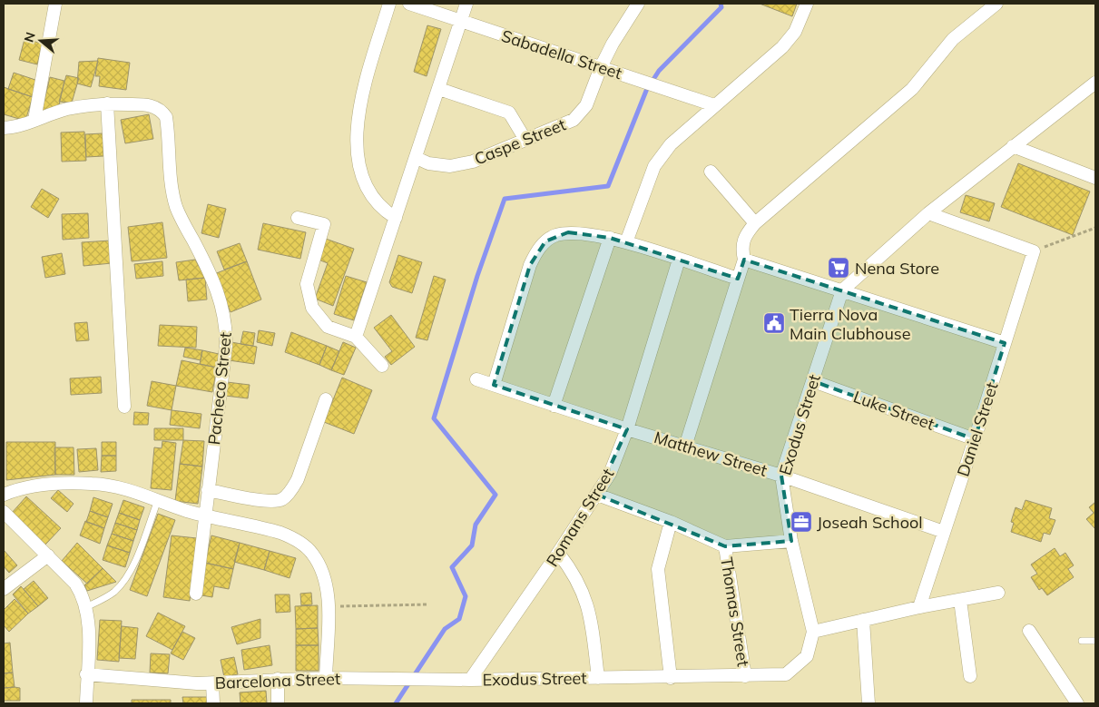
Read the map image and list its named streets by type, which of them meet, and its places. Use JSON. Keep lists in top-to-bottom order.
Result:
{
  "streets": {
    "street": [
      "Sabadella Street",
      "Caspe Street",
      "Pacheco Street",
      "Luke Street",
      "Exodus Street",
      "Daniel Street",
      "Matthew Street",
      "Romans Street",
      "Thomas Street",
      "Barcelona Street"
    ]
  },
  "crossings": [
    ["Sabadella Street", "Caspe Street"],
    ["Luke Street", "Exodus Street"],
    ["Luke Street", "Daniel Street"],
    ["Exodus Street", "Matthew Street"],
    ["Exodus Street", "Romans Street"],
    ["Exodus Street", "Thomas Street"],
    ["Exodus Street", "Barcelona Street"],
    ["Daniel Street", "Matthew Street"],
    ["Matthew Street", "Romans Street"],
    ["Romans Street", "Barcelona Street"]
  ],
  "places": {
    "supermarket": ["Nena Store"],
    "public building": ["Tierra Nova Main Clubhouse"],
    "office": ["Joseah School"]
  },
  "north": "left"
}
